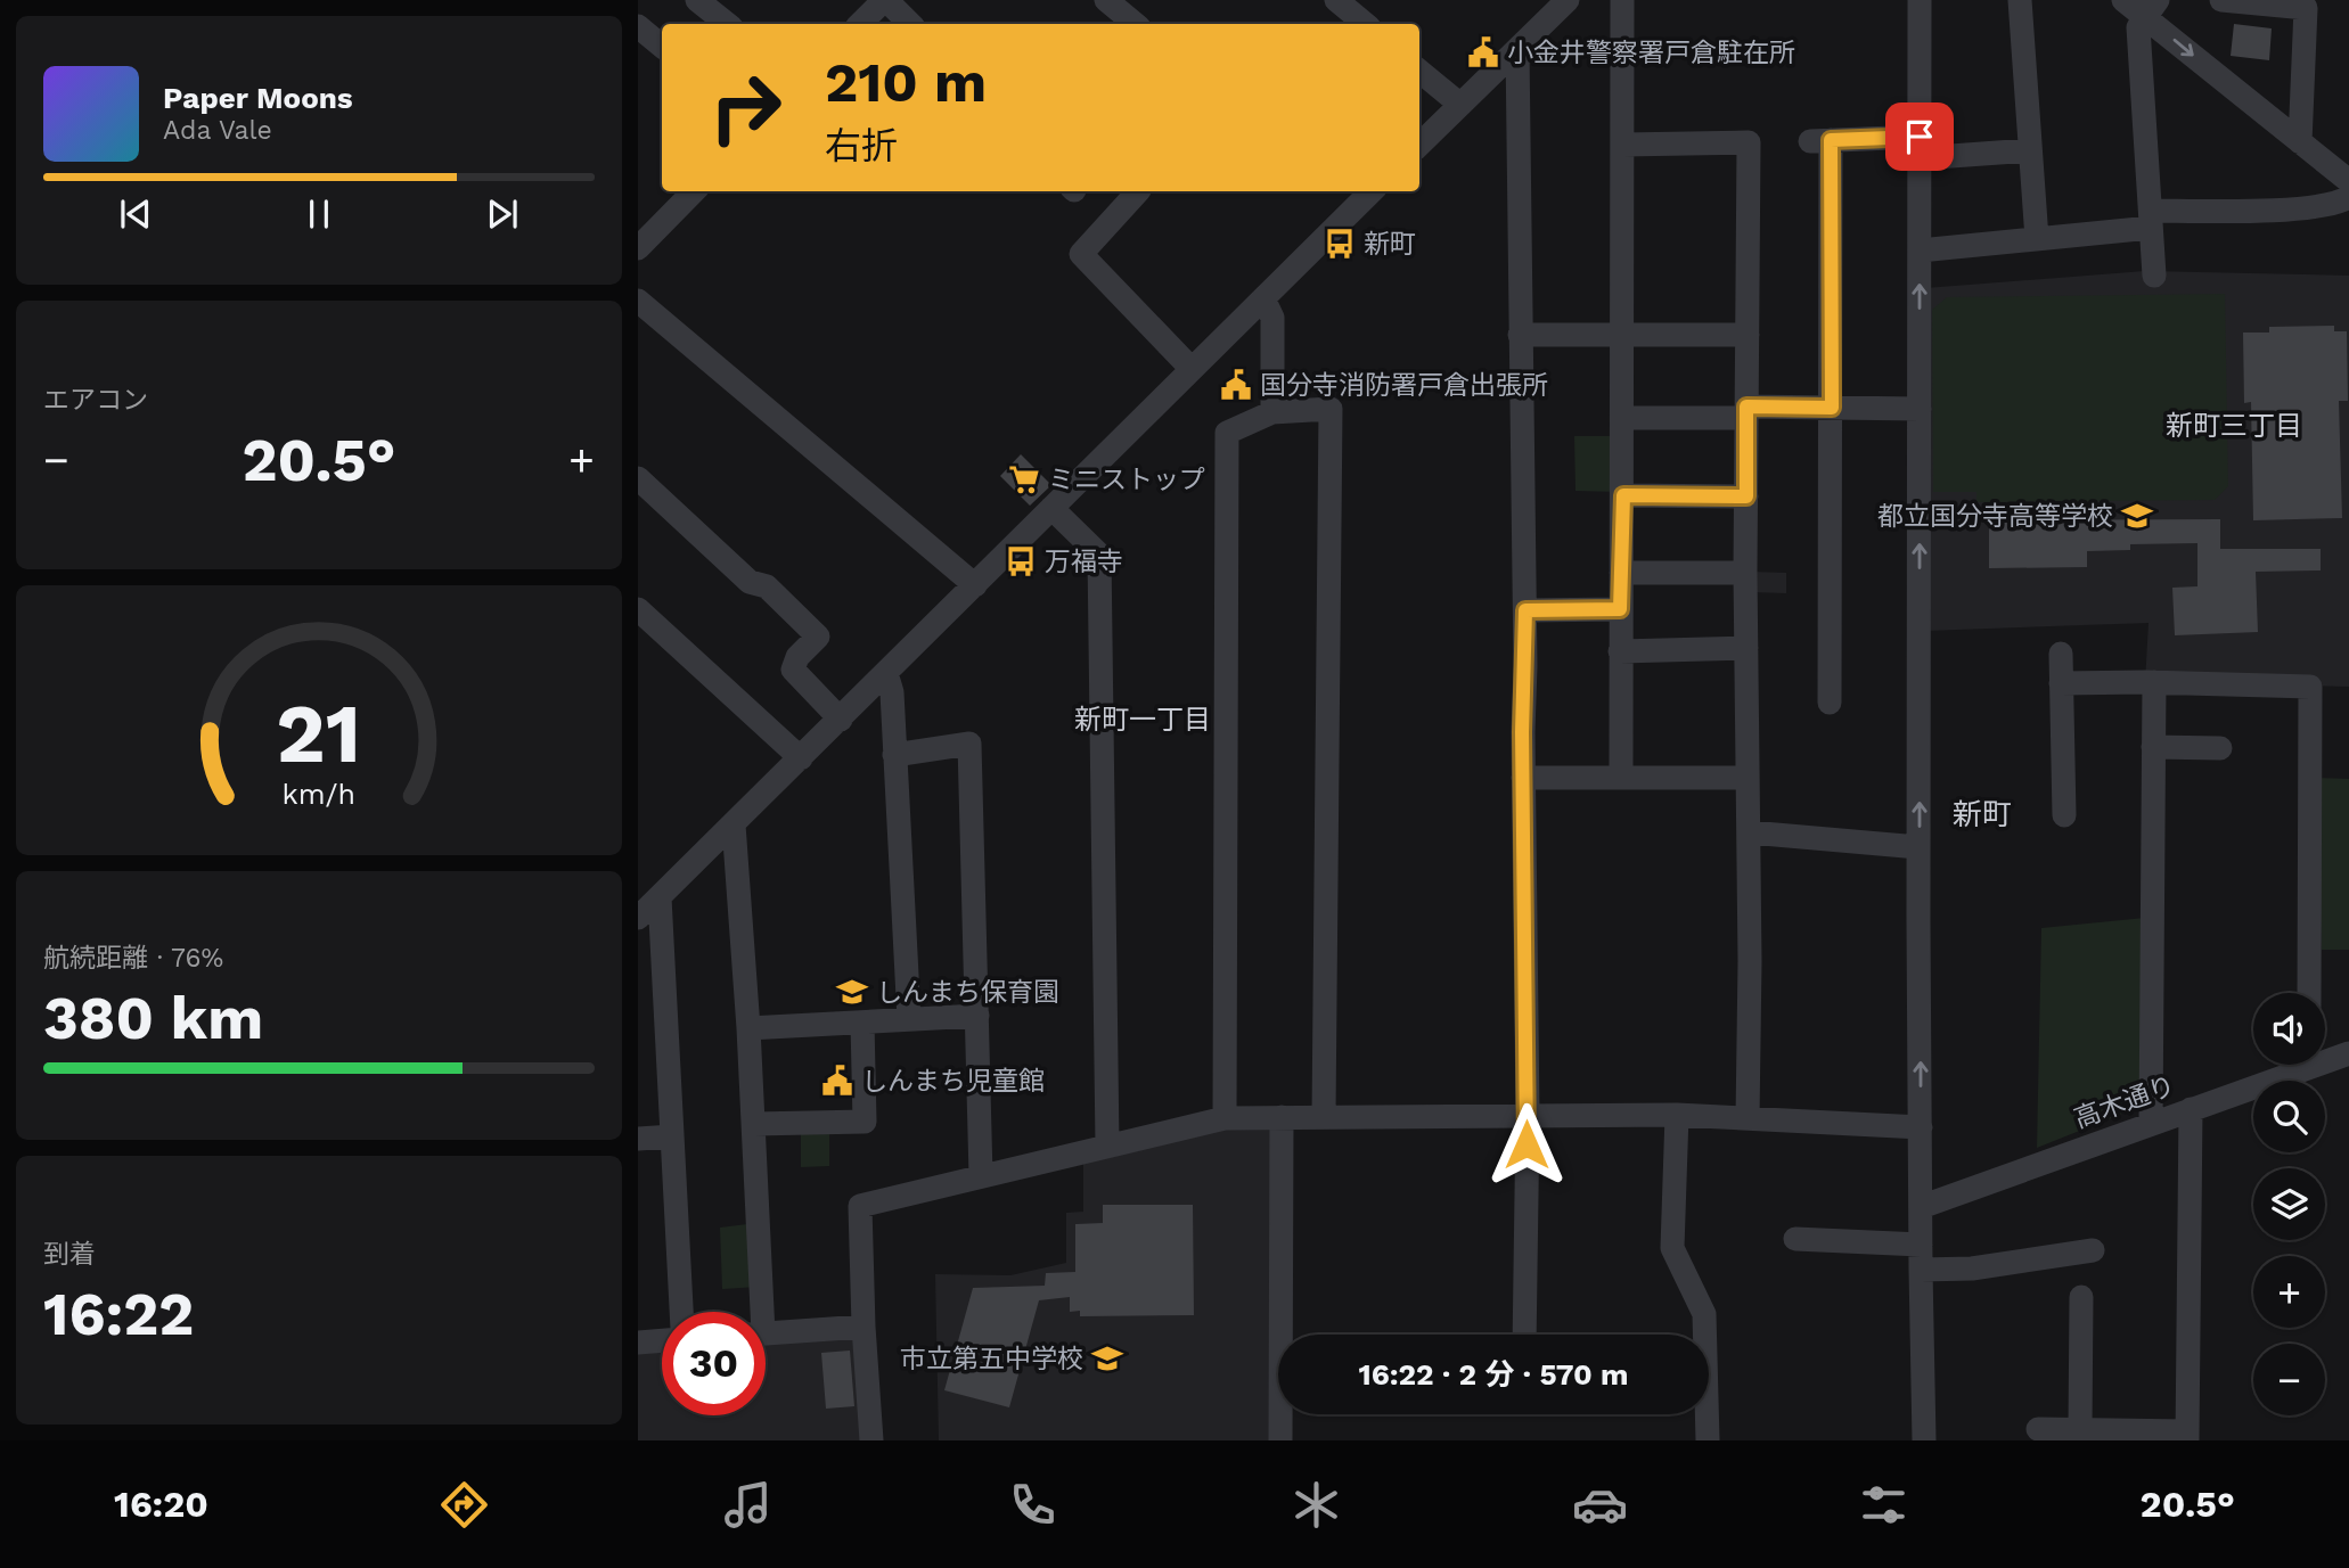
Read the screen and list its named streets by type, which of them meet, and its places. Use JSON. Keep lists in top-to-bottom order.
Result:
{
  "streets": {
    "street": ["高木通り"]
  },
  "districts": ["新町三丁目", "新町一丁目", "新町"],
  "places": {
    "public building": ["小金井警察署戸倉駐在所", "国分寺消防署戸倉出張所", "しんまち児童館"],
    "bus stop": ["新町", "万福寺"],
    "supermarket": ["ミニストップ"],
    "school or university": ["都立国分寺高等学校", "しんまち保育園", "市立第五中学校"]
  },
  "page": {
    "turn": ["210 m", "右折"],
    "song": ["Paper Moons", "Ada Vale"],
    "tile": [
      "エアコン",
      ["航続距離 · 76%", "380 km"],
      ["到着", "16:22"]
    ],
    "heat": ["−", "20.5°", "+"],
    "map_buttons": ["+", "−"],
    "limit": "30",
    "trip": "16:22 · 2 分 · 570 m",
    "tabs": ["16:20", "20.5°"],
    "gauge": ["21", "km/h"]
  }
}
